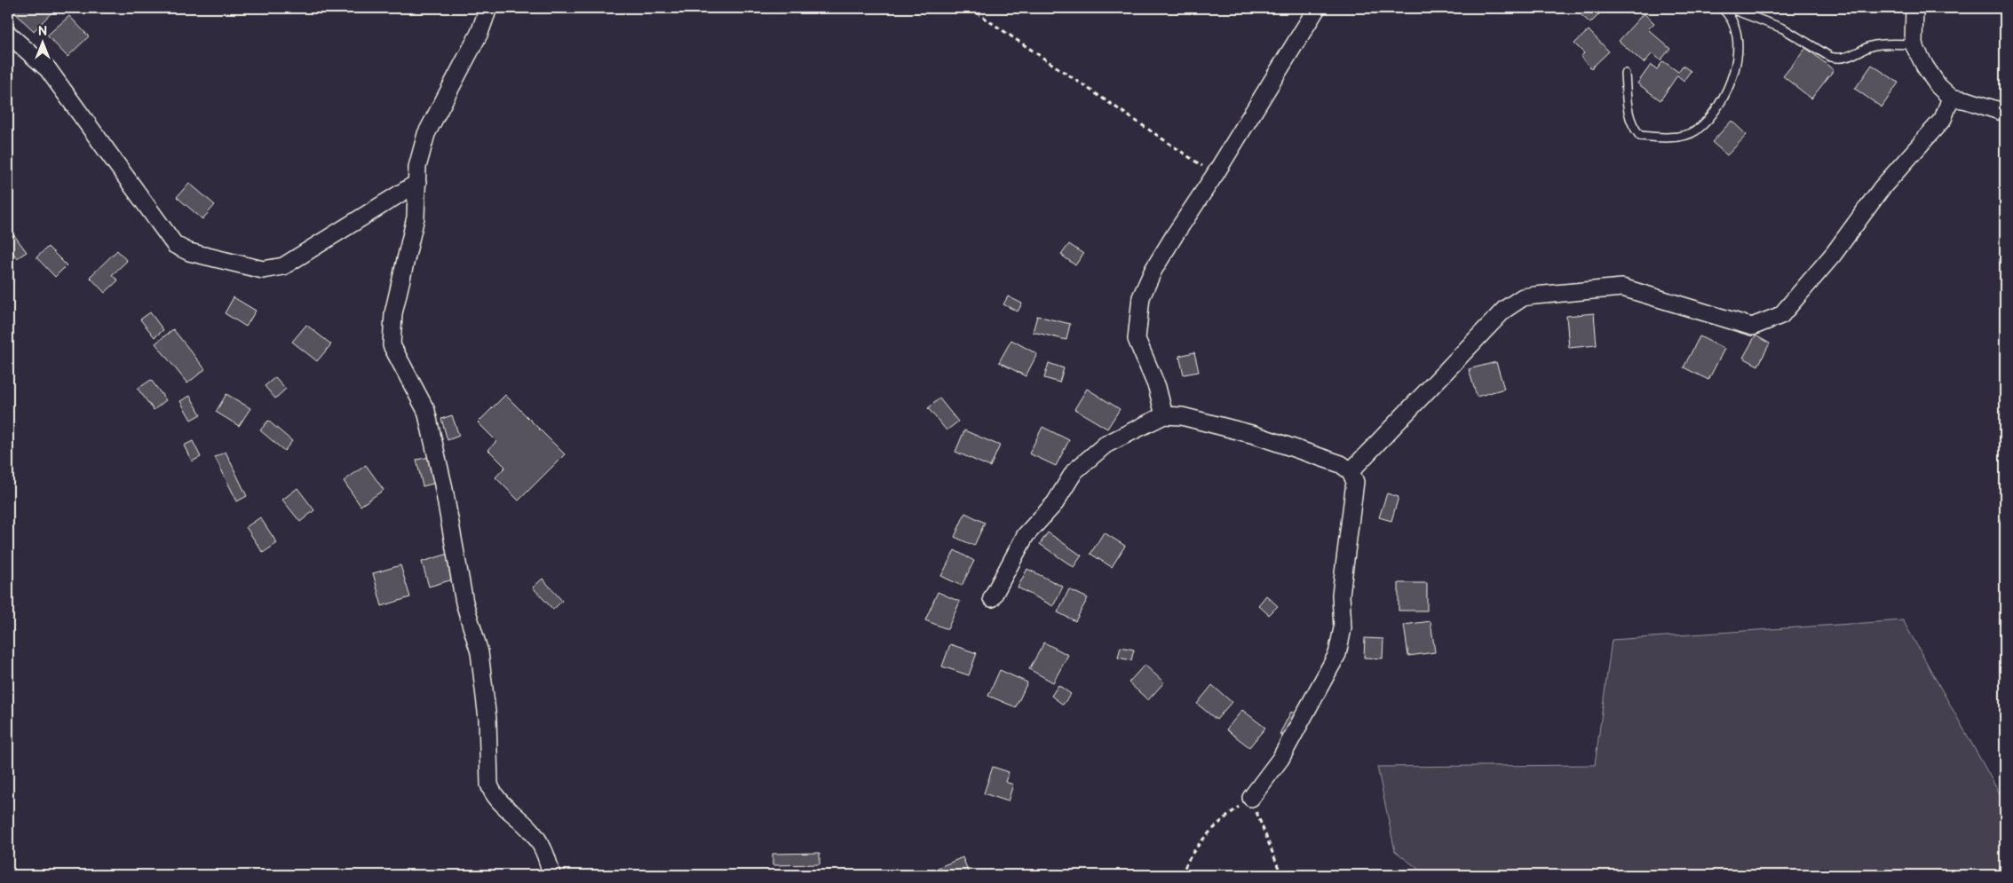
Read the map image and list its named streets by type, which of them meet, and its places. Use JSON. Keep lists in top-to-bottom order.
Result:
{
  "north": "top"
}
